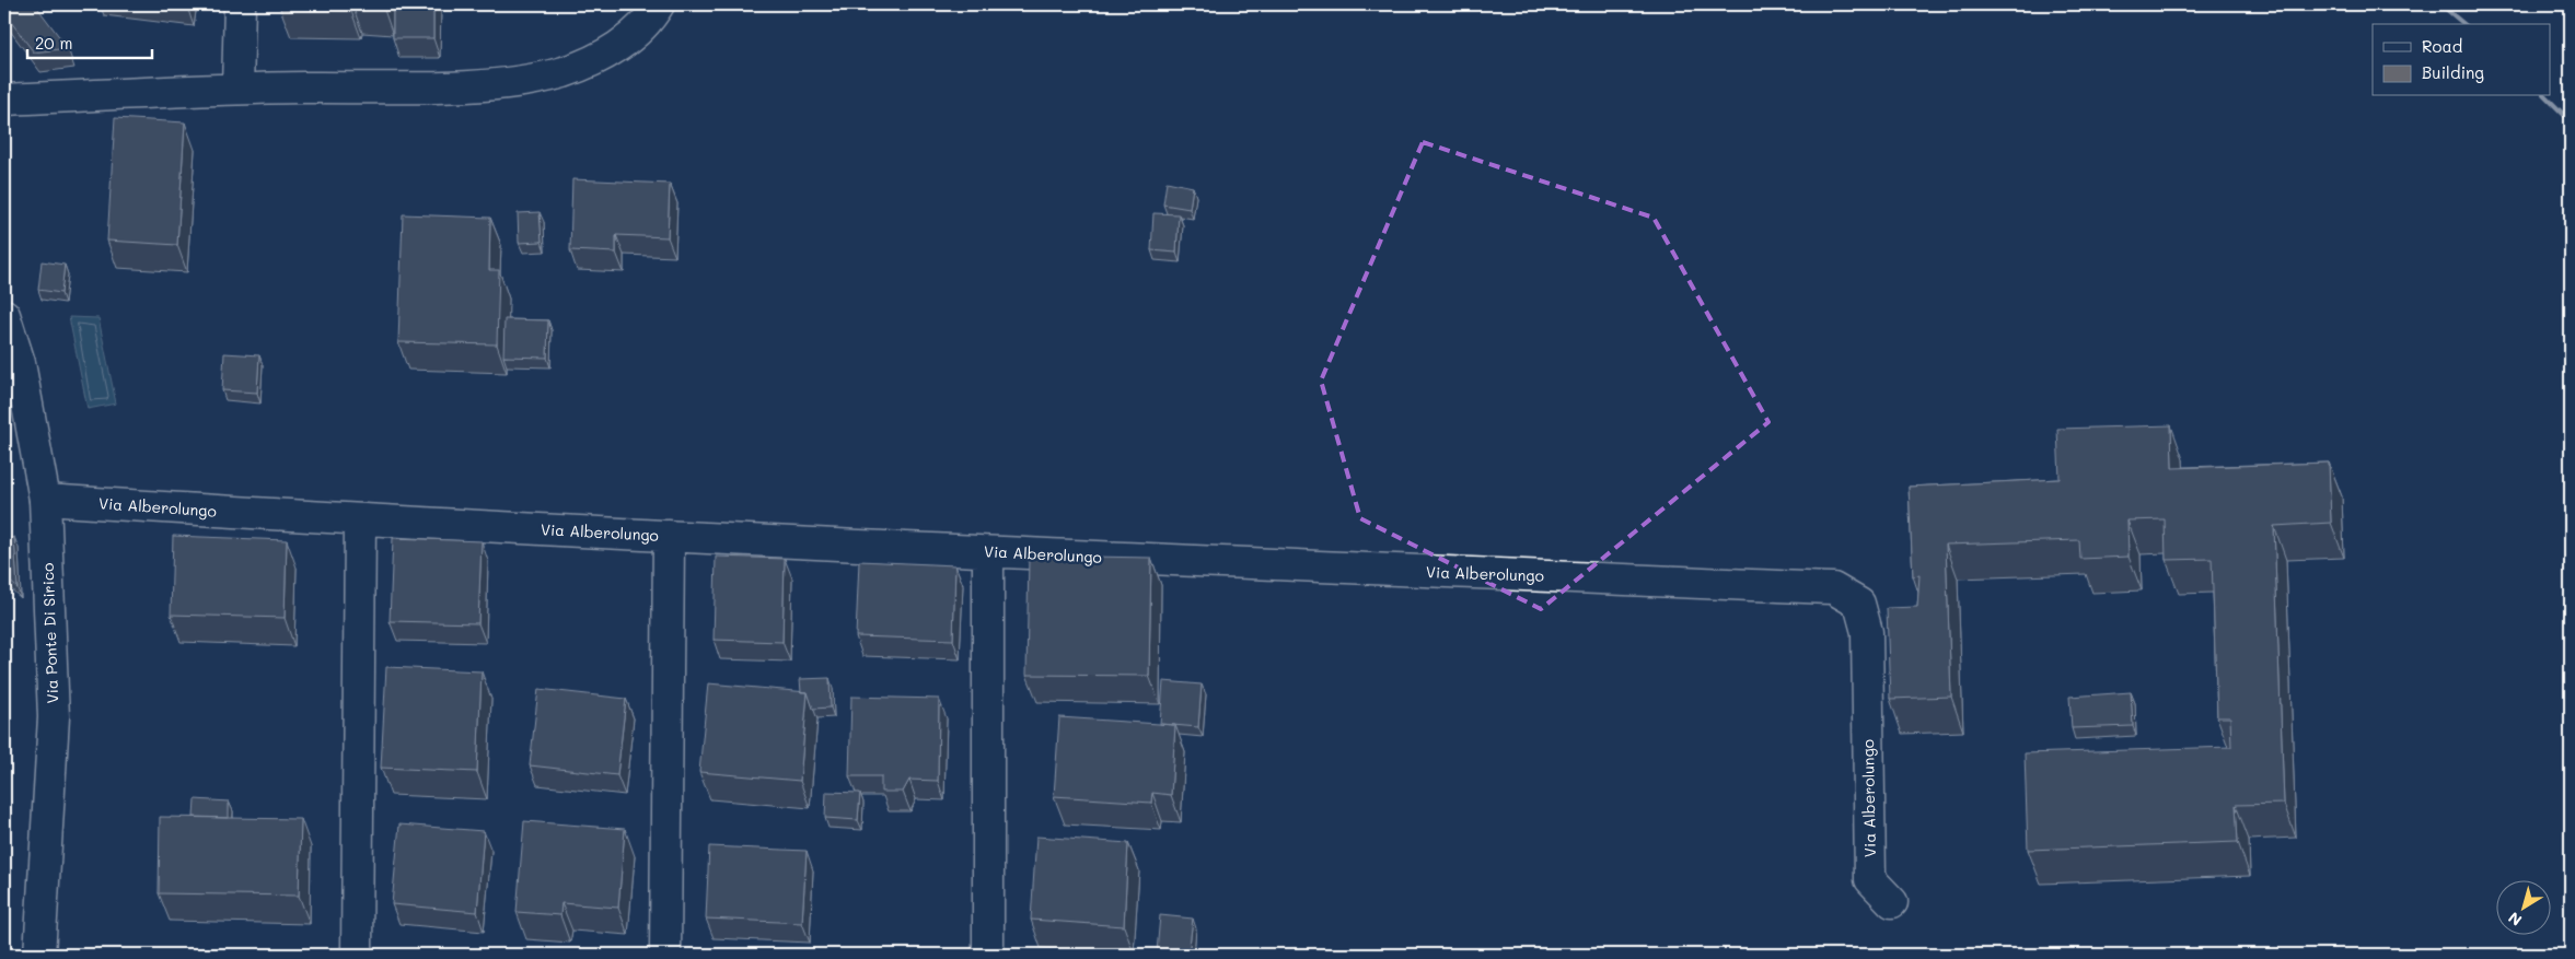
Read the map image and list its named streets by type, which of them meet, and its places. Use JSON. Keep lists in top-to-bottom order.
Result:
{
  "streets": {
    "street": ["Via Alberolungo", "Via Ponte Di Sirico"]
  },
  "crossings": [
    ["Via Alberolungo", "Via Ponte Di Sirico"]
  ],
  "legend": ["Road", "Building"],
  "scale_bar": "20 m",
  "north": "bottom left"
}
